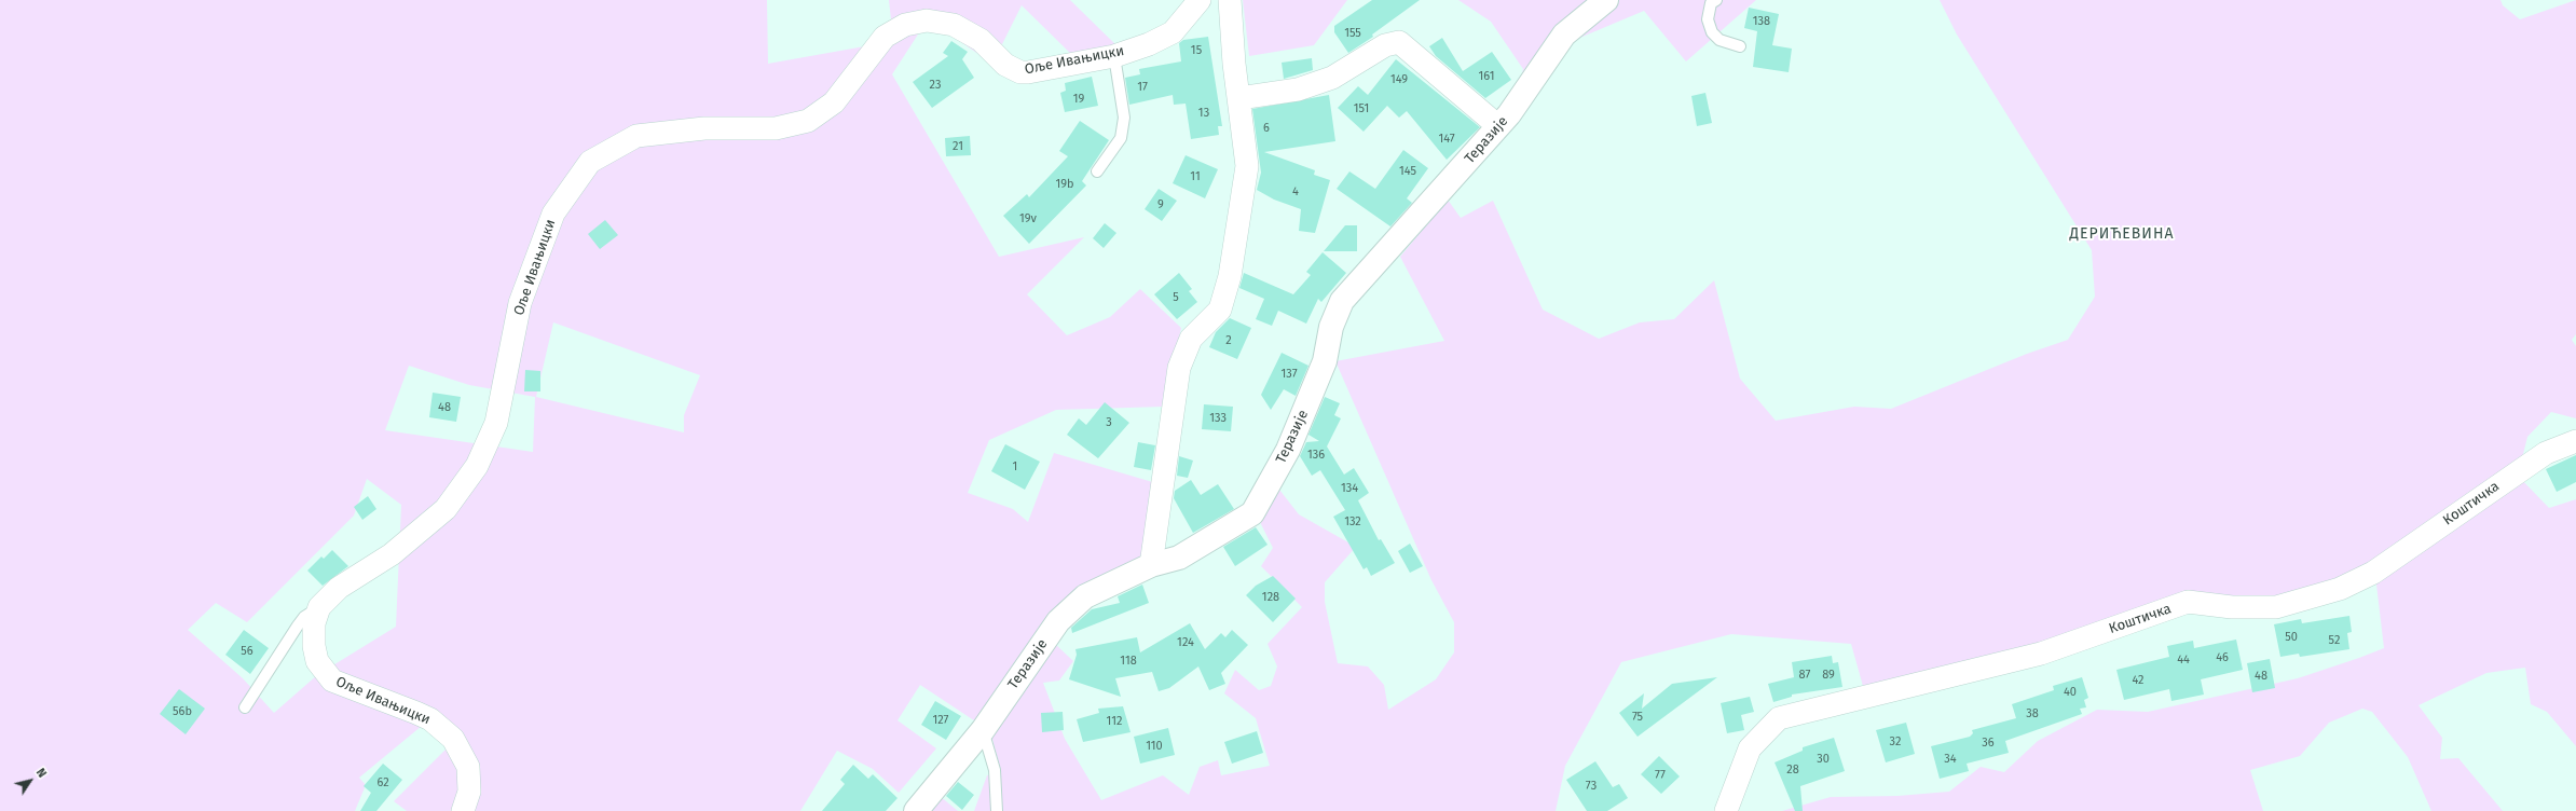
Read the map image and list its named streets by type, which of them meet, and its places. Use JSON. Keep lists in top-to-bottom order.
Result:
{
  "streets": {
    "street": ["Оље Ивањицки", "Теразије", "Коштичка"]
  },
  "districts": ["ДЕРИЋЕВИНА"],
  "house_numbers": [
    "138",
    "155",
    "15",
    "161",
    "149",
    "23",
    "17",
    "19",
    "151",
    "13",
    "6",
    "147",
    "21",
    "145",
    "11",
    "19b",
    "4",
    "9",
    "19v",
    "5",
    "2",
    "137",
    "48",
    "133",
    "3",
    "136",
    "1",
    "134",
    "132",
    "128",
    "50",
    "52",
    "124",
    "56",
    "46",
    "44",
    "118",
    "87",
    "89",
    "48",
    "42",
    "40",
    "56b",
    "38",
    "75",
    "127",
    "112",
    "32",
    "36",
    "110",
    "30",
    "34",
    "28",
    "77",
    "62",
    "73"
  ],
  "north": "top right"
}
